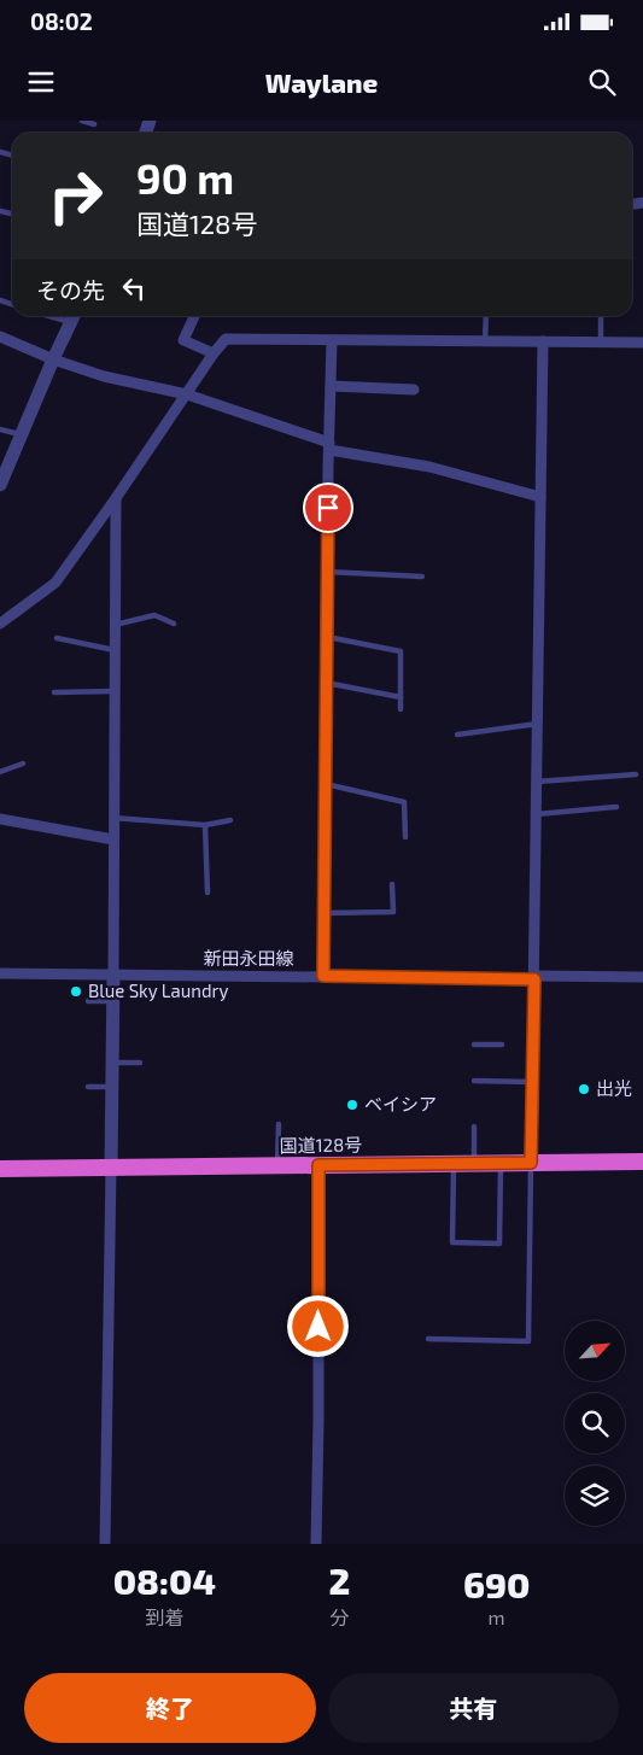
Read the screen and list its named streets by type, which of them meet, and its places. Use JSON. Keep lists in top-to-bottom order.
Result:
{
  "streets": {
    "highway": ["国道128号"],
    "street": ["新田永田線"]
  },
  "places": ["Blue Sky Laundry", "出光", "ベイシア"],
  "north": "top right",
  "page": {
    "status": "08:02",
    "header": "Waylane",
    "turn": ["90 m", "国道128号"],
    "then": "その先",
    "eta": [
      "08:04",
      "到着",
      "2",
      "分",
      "690",
      "m"
    ],
    "buttons": ["終了", "共有"]
  }
}
